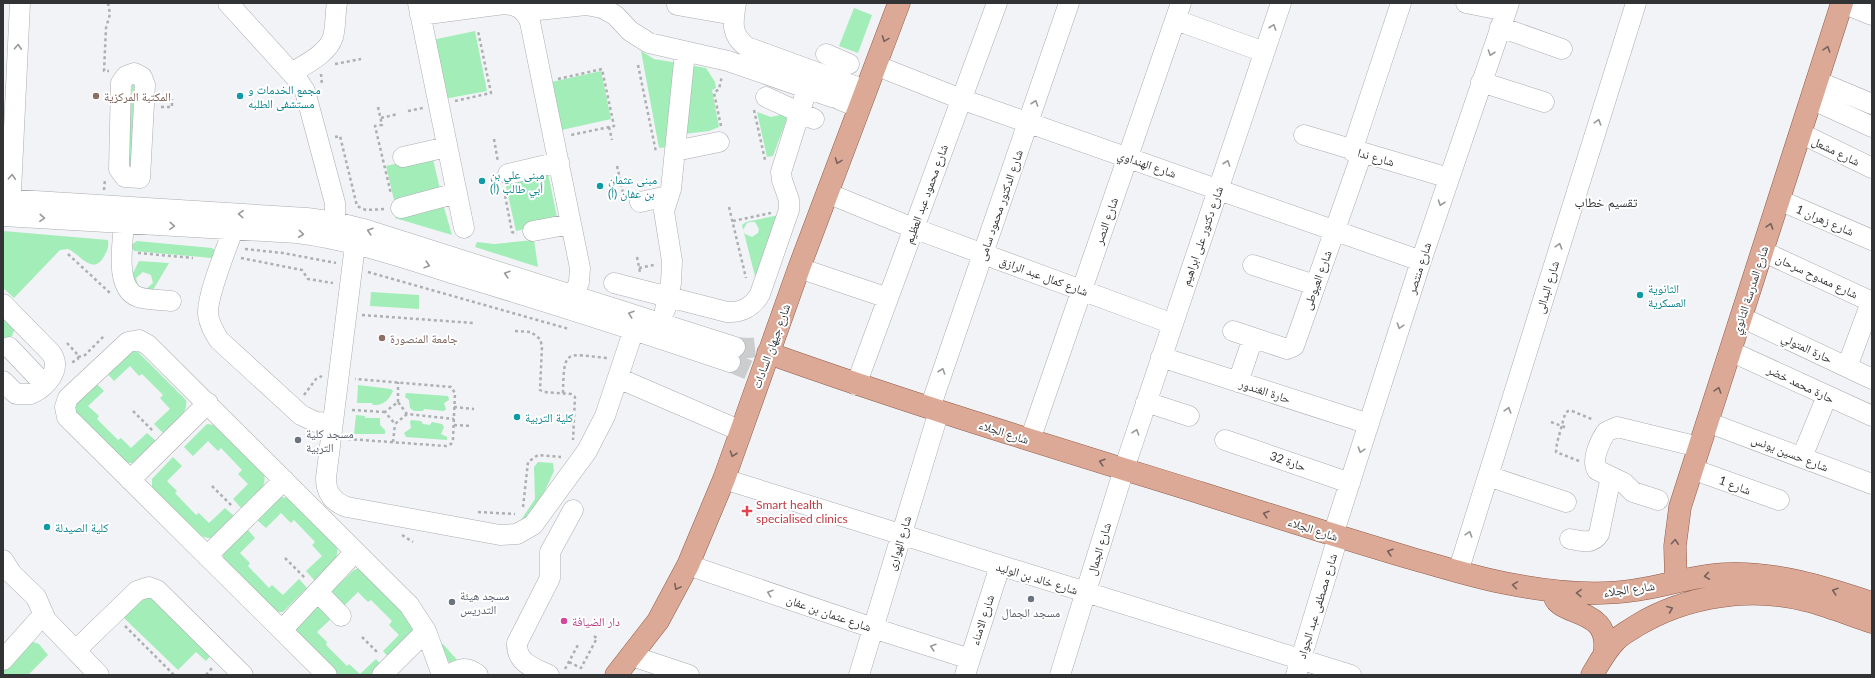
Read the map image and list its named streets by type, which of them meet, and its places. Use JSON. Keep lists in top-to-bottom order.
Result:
{
  "streets": {
    "main road": ["شارع المدرسة الثانوي", "شارع جيهان السادات", "شارع الجلاء"],
    "street": [
      "شارع مشعل",
      "شارع ندا",
      "شارع الهنداوي",
      "شارع محمود عبد العظيم",
      "شارع الدكتور محمود سامى",
      "شارع زهران 1",
      "شارع النصر",
      "شارع دكتور على ابراهيم",
      "شارع منتصر",
      "شارع كمال عبد الرازق",
      "شارع ممدوح سرحان",
      "شارع العيوطى",
      "شارع البدالى",
      "حارة المتولي",
      "حارة محمد خضر",
      "حارة الغندور",
      "شارع حسين يونس",
      "حارة 32",
      "شارع 1",
      "شارع الهوارى",
      "شارع الجمال",
      "شارع خالد بن الوليد",
      "شارع مصطفى عبد الجواد",
      "شارع عثمان بن عفان",
      "شارع الامناء"
    ]
  },
  "crossings": [
    ["شارع مشعل", "شارع المدرسة الثانوي"],
    ["شارع ندا", "شارع منتصر"],
    ["شارع ندا", "شارع العيوطى"],
    ["شارع الهنداوي", "شارع محمود عبد العظيم"],
    ["شارع الهنداوي", "شارع الدكتور محمود سامى"],
    ["شارع الهنداوي", "شارع النصر"],
    ["شارع الهنداوي", "شارع دكتور على ابراهيم"],
    ["شارع الهنداوي", "شارع منتصر"],
    ["شارع الهنداوي", "شارع العيوطى"],
    ["شارع الهنداوي", "شارع جيهان السادات"],
    ["شارع محمود عبد العظيم", "شارع كمال عبد الرازق"],
    ["شارع محمود عبد العظيم", "شارع الجلاء"],
    ["شارع الدكتور محمود سامى", "شارع كمال عبد الرازق"],
    ["شارع الدكتور محمود سامى", "شارع الجلاء"],
    ["شارع الدكتور محمود سامى", "شارع الهوارى"],
    ["شارع زهران 1", "شارع المدرسة الثانوي"],
    ["شارع النصر", "شارع كمال عبد الرازق"],
    ["شارع النصر", "شارع الجلاء"],
    ["شارع دكتور على ابراهيم", "شارع كمال عبد الرازق"],
    ["شارع دكتور على ابراهيم", "حارة الغندور"],
    ["شارع دكتور على ابراهيم", "شارع الجلاء"],
    ["شارع دكتور على ابراهيم", "شارع الجمال"],
    ["شارع منتصر", "حارة الغندور"],
    ["شارع منتصر", "شارع الجلاء"],
    ["شارع منتصر", "حارة 32"],
    ["شارع منتصر", "شارع مصطفى عبد الجواد"],
    ["شارع كمال عبد الرازق", "شارع جيهان السادات"],
    ["شارع ممدوح سرحان", "شارع المدرسة الثانوي"],
    ["شارع البدالى", "شارع الجلاء"],
    ["شارع المدرسة الثانوي", "حارة المتولي"],
    ["شارع المدرسة الثانوي", "حارة محمد خضر"],
    ["شارع المدرسة الثانوي", "شارع الجلاء"],
    ["شارع المدرسة الثانوي", "شارع حسين يونس"],
    ["شارع المدرسة الثانوي", "شارع 1"],
    ["شارع جيهان السادات", "شارع الجلاء"],
    ["شارع جيهان السادات", "شارع خالد بن الوليد"],
    ["شارع جيهان السادات", "شارع عثمان بن عفان"],
    ["شارع الجلاء", "شارع الهوارى"],
    ["شارع الجلاء", "شارع الجمال"],
    ["شارع الجلاء", "شارع مصطفى عبد الجواد"],
    ["شارع الهوارى", "شارع خالد بن الوليد"],
    ["شارع الهوارى", "شارع عثمان بن عفان"],
    ["شارع الجمال", "شارع خالد بن الوليد"],
    ["شارع خالد بن الوليد", "شارع مصطفى عبد الجواد"],
    ["شارع خالد بن الوليد", "شارع الامناء"],
    ["شارع عثمان بن عفان", "شارع الامناء"]
  ],
  "one_way": [
    "شارع الدكتور محمود سامى",
    "شارع دكتور على ابراهيم",
    "شارع منتصر",
    "شارع البدالى",
    "شارع المدرسة الثانوي",
    "شارع جيهان السادات",
    "شارع عثمان بن عفان"
  ],
  "districts": ["تقسيم خطاب"],
  "places": {
    "other": [
      "المكتبة المركزية",
      "مجمع الخدمات و مستشفى الطلبه",
      "مبنى علي بن أبي طالب (أ)",
      "مبنى عثمان بن عفان (أ)",
      "الثانوية العسكرية",
      "جامعة المنصورة",
      "كلية التربية",
      "مسجد كلية التربية",
      "كلية الصيدلة",
      "مسجد الجمال",
      "مسجد هيئة التدريس",
      "دار الضيافة"
    ],
    "health": ["Smart health specialised clinics"]
  }
}
